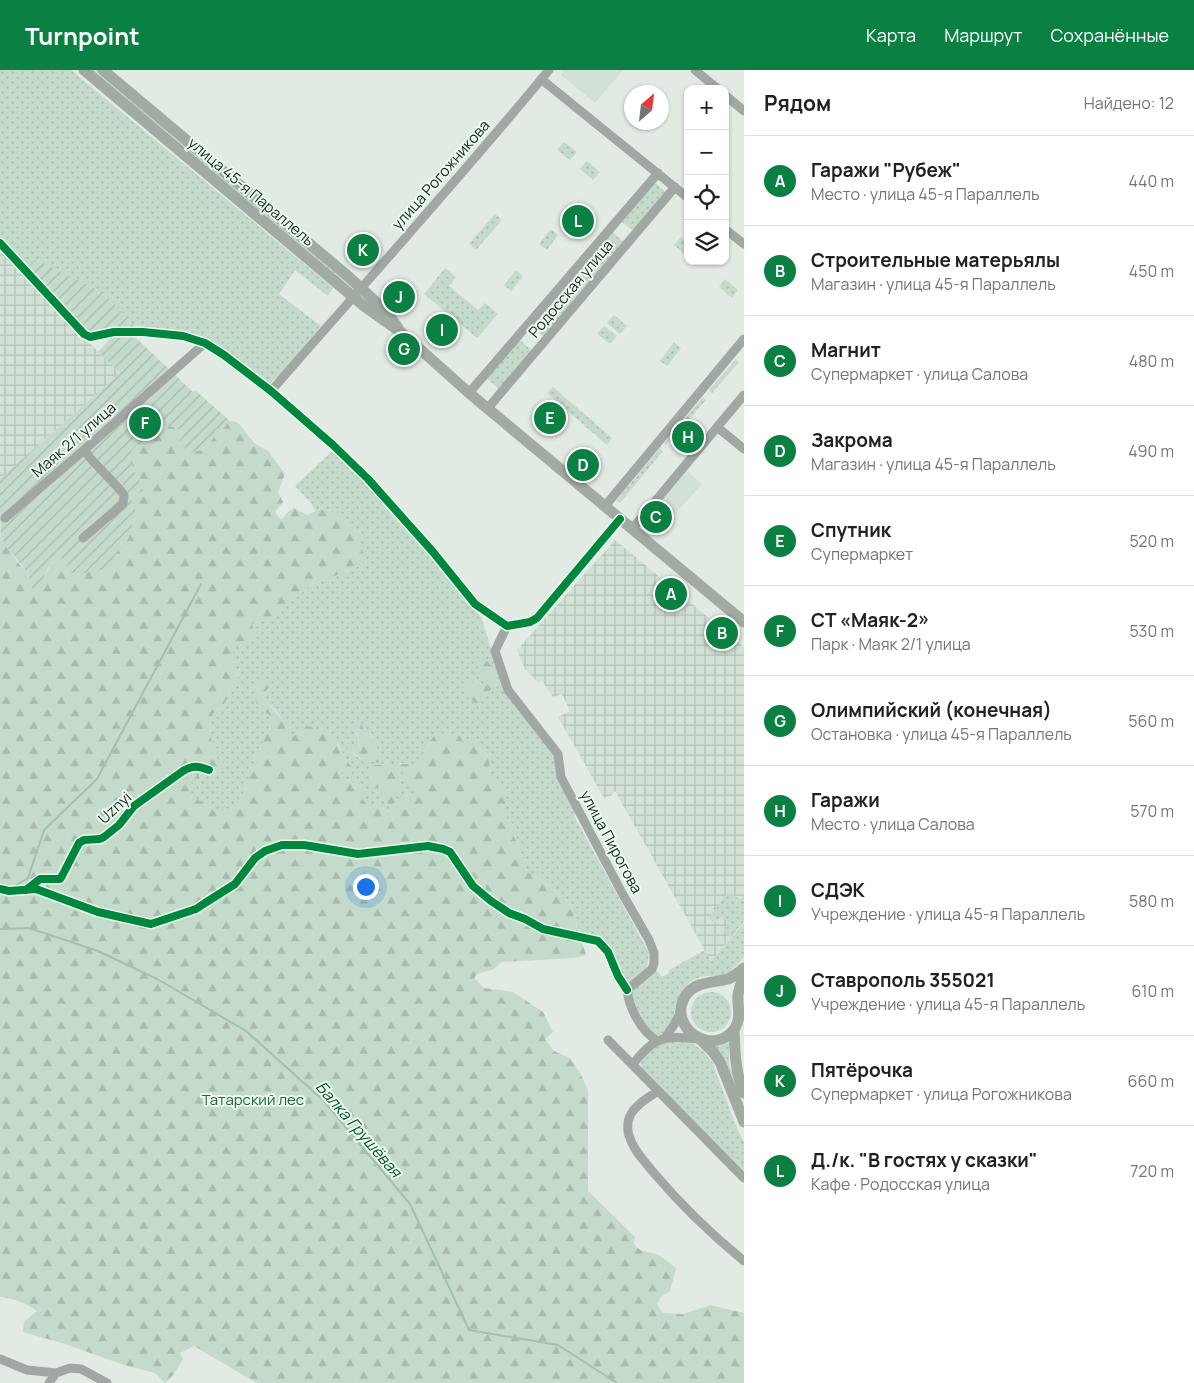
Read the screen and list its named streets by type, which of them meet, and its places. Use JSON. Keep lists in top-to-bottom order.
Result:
{
  "streets": {
    "main road": ["улица 45-я Параллель"],
    "street": [
      "улица Рогожникова",
      "Родосская улица",
      "Маяк 2/1 улица",
      "улица Пирогова"
    ],
    "cycle path": ["Uznyi"]
  },
  "crossings": [
    ["улица Рогожникова", "улица 45-я Параллель"],
    ["улица 45-я Параллель", "Родосская улица"]
  ],
  "water": ["Балка Грушёвая"],
  "parks": ["Татарский лес"],
  "north": "top right",
  "page": {
    "header": "Turnpoint",
    "nav": ["Карта", "Маршрут", "Сохранённые"],
    "heading": ["Рядом", "Найдено: 12"],
    "map_buttons": ["+", "−"],
    "list": [
      {
        "mark": "A",
        "name": "Гаражи \"Рубеж\"",
        "note": "Место · улица 45-я Параллель",
        "value": "440 m"
      },
      {
        "mark": "B",
        "name": "Строительные матерьялы",
        "note": "Магазин · улица 45-я Параллель",
        "value": "450 m"
      },
      {
        "mark": "C",
        "name": "Магнит",
        "note": "Супермаркет · улица Салова",
        "value": "480 m"
      },
      {
        "mark": "D",
        "name": "Закрома",
        "note": "Магазин · улица 45-я Параллель",
        "value": "490 m"
      },
      {
        "mark": "E",
        "name": "Спутник",
        "note": "Супермаркет",
        "value": "520 m"
      },
      {
        "mark": "F",
        "name": "СТ «Маяк-2»",
        "note": "Парк · Маяк 2/1 улица",
        "value": "530 m"
      },
      {
        "mark": "G",
        "name": "Олимпийский (конечная)",
        "note": "Остановка · улица 45-я Параллель",
        "value": "560 m"
      },
      {
        "mark": "H",
        "name": "Гаражи",
        "note": "Место · улица Салова",
        "value": "570 m"
      },
      {
        "mark": "I",
        "name": "СДЭК",
        "note": "Учреждение · улица 45-я Параллель",
        "value": "580 m"
      },
      {
        "mark": "J",
        "name": "Ставрополь 355021",
        "note": "Учреждение · улица 45-я Параллель",
        "value": "610 m"
      },
      {
        "mark": "K",
        "name": "Пятёрочка",
        "note": "Супермаркет · улица Рогожникова",
        "value": "660 m"
      },
      {
        "mark": "L",
        "name": "Д./к. \"В гостях у сказки\"",
        "note": "Кафе · Родосская улица",
        "value": "720 m"
      }
    ],
    "pins": [
      "L",
      "K",
      "J",
      "I",
      "G",
      "E",
      "F",
      "H",
      "D",
      "C",
      "A",
      "B"
    ]
  }
}
